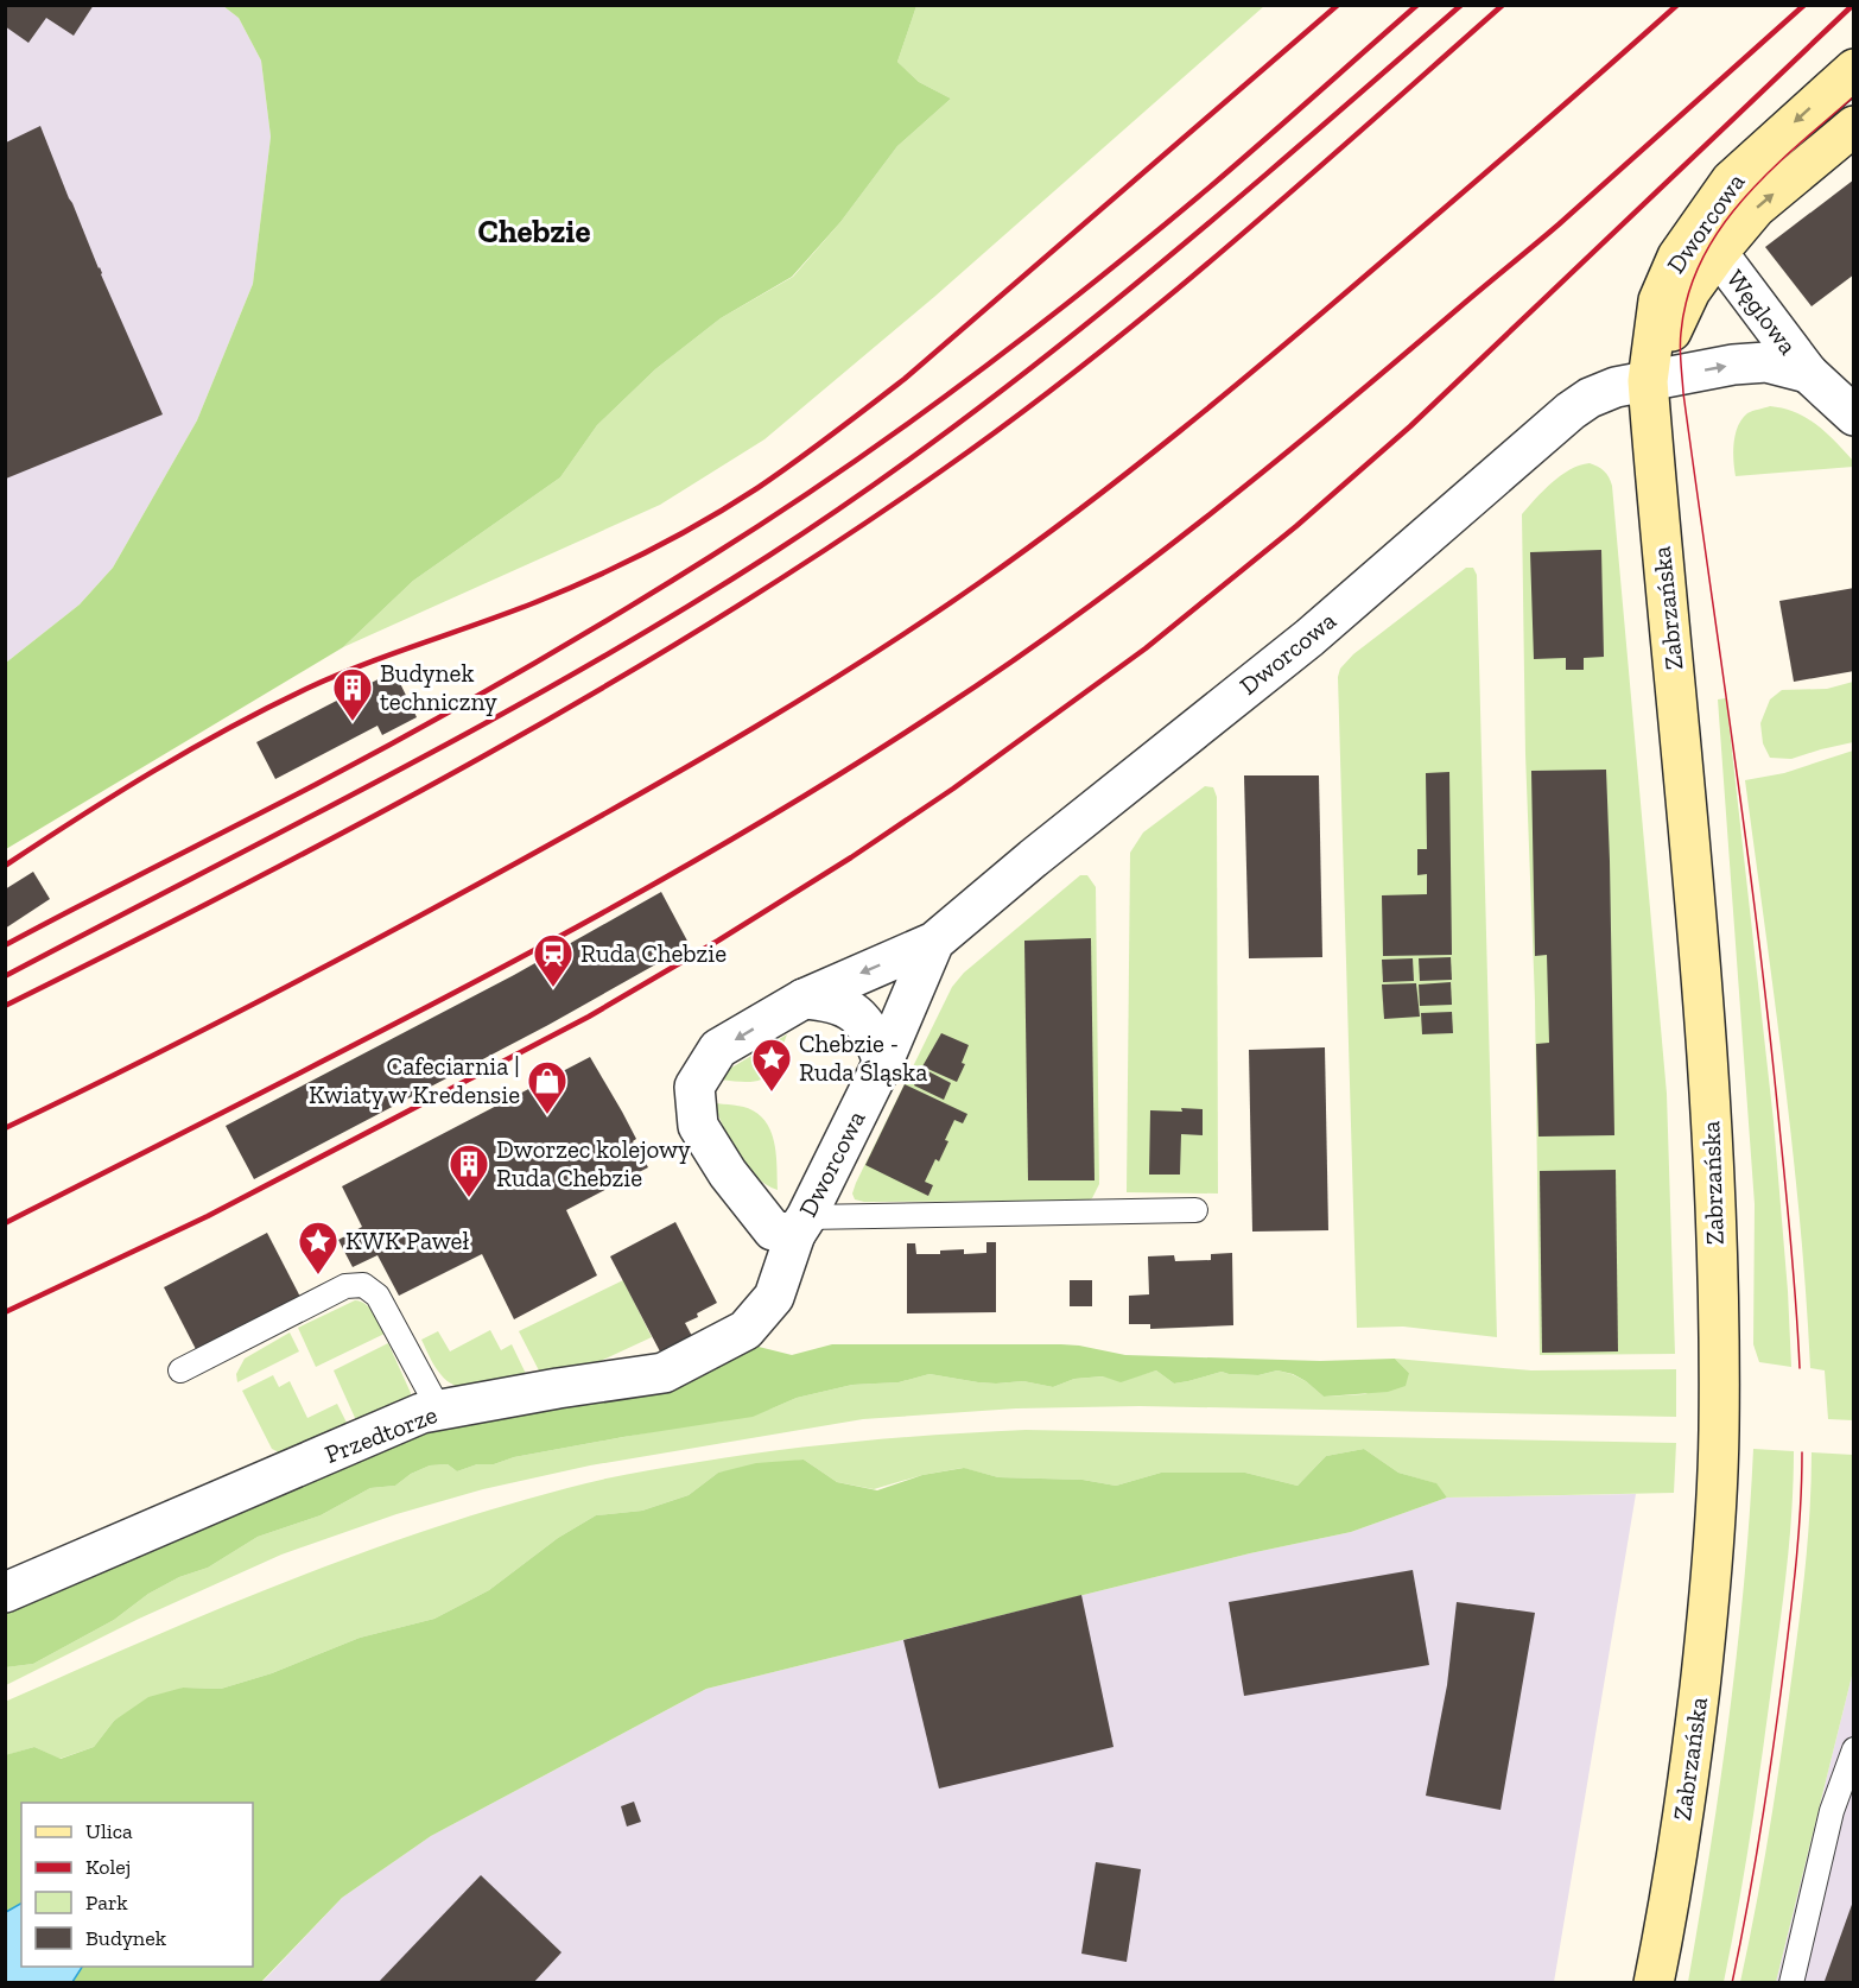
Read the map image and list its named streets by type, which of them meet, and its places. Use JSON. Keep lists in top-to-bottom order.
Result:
{
  "streets": {
    "main road": ["Dworcowa", "Zabrzańska"],
    "street": ["Węglowa", "Przedtorze"]
  },
  "crossings": [
    ["Dworcowa", "Węglowa"],
    ["Dworcowa", "Zabrzańska"],
    ["Dworcowa", "Przedtorze"],
    ["Węglowa", "Zabrzańska"]
  ],
  "one_way": ["Węglowa"],
  "districts": ["Chebzie"],
  "places": {
    "building": ["Budynek techniczny", "Dworzec kolejowy Ruda Chebzie"],
    "station": ["Ruda Chebzie"],
    "place": ["Chebzie - Ruda Śląska", "KWK Paweł"],
    "shop": ["Cafeciarnia | Kwiaty w Kredensie"]
  },
  "legend": [
    "Ulica",
    "Kolej",
    "Park",
    "Budynek"
  ]
}
